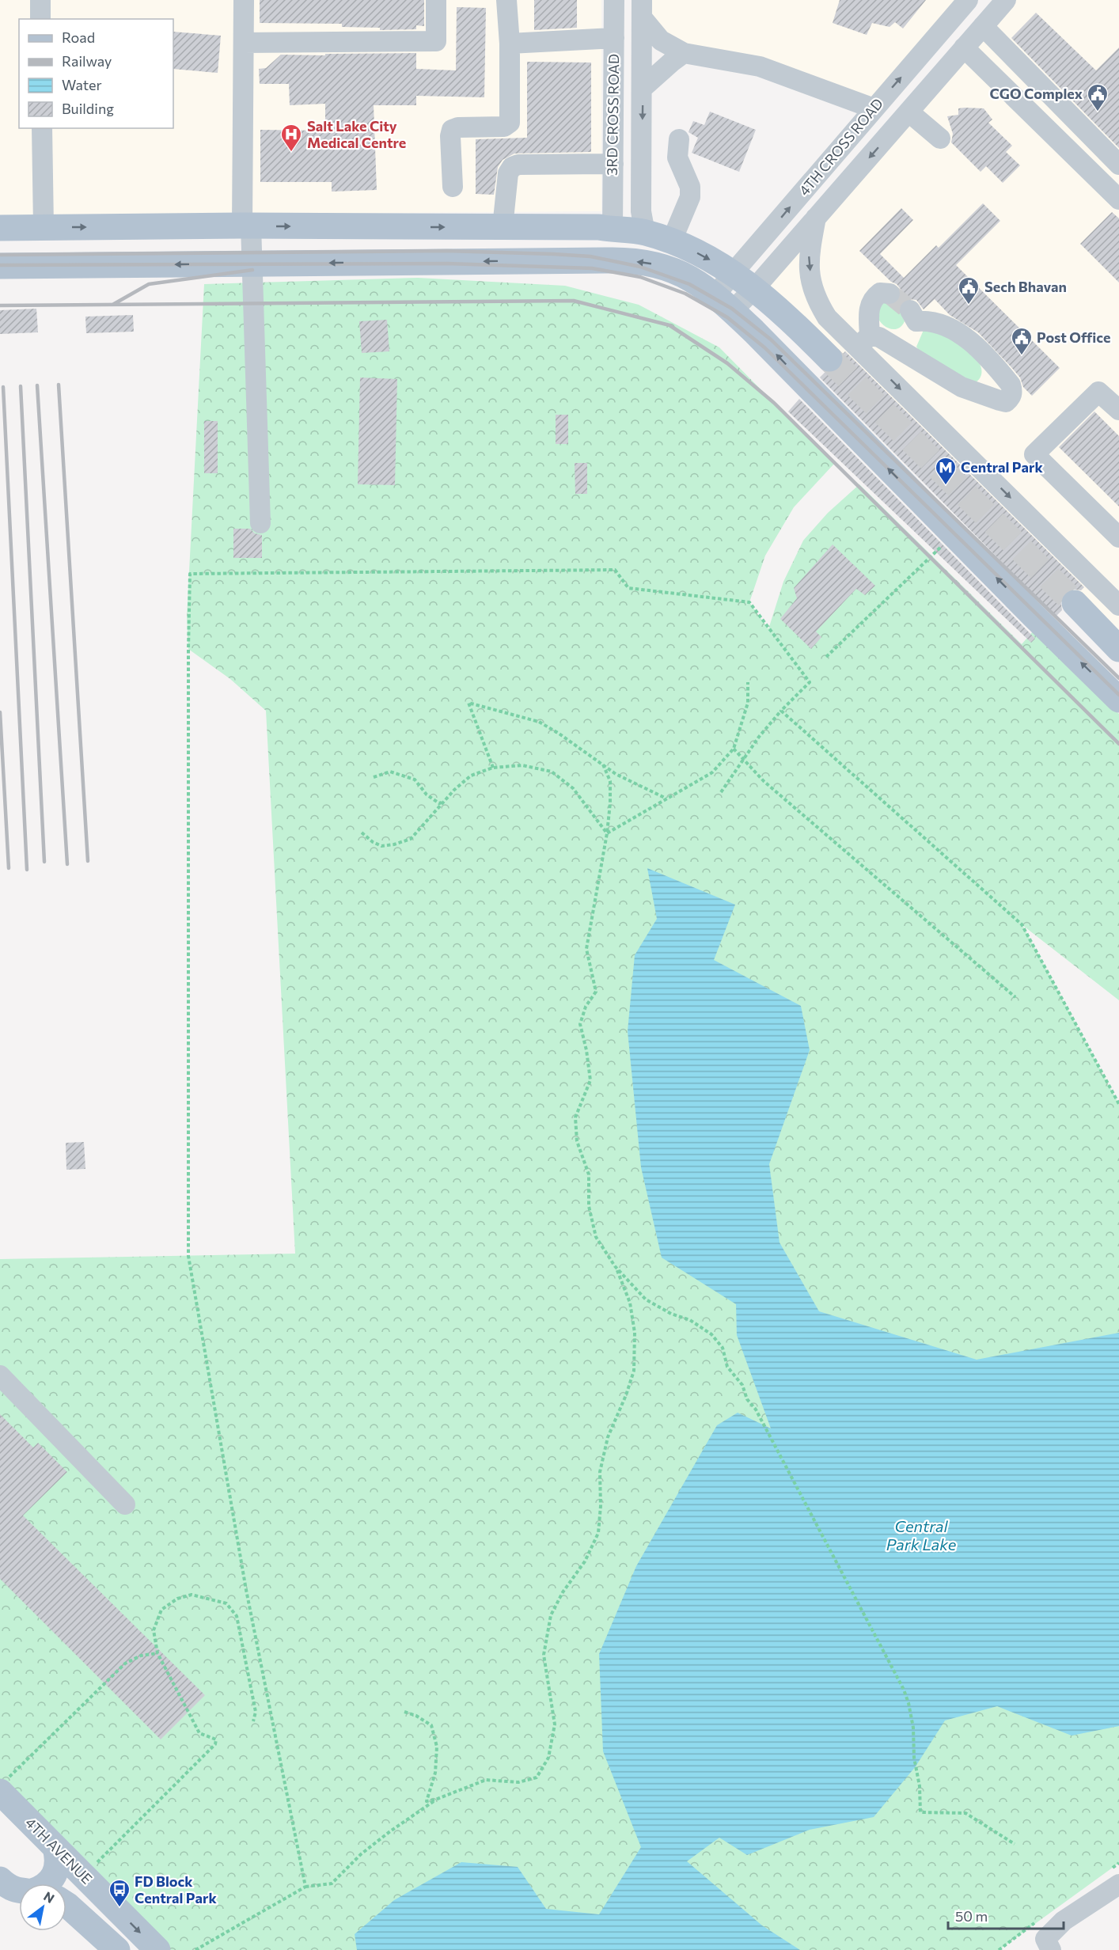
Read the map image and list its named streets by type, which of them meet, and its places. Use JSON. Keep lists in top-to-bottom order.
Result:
{
  "streets": {
    "main road": ["4TH AVENUE"],
    "street": ["3RD CROSS ROAD", "4TH CROSS ROAD"]
  },
  "water": ["Central Park Lake"],
  "places": {
    "public building": ["CGO Complex", "Sech Bhavan", "Post Office"],
    "hospital": ["Salt Lake City Medical Centre"],
    "metro station": ["Central Park"],
    "bus stop": ["FD Block Central Park"]
  },
  "legend": [
    "Road",
    "Railway",
    "Water",
    "Building"
  ],
  "scale_bar": "50 m",
  "north": "top right"
}
